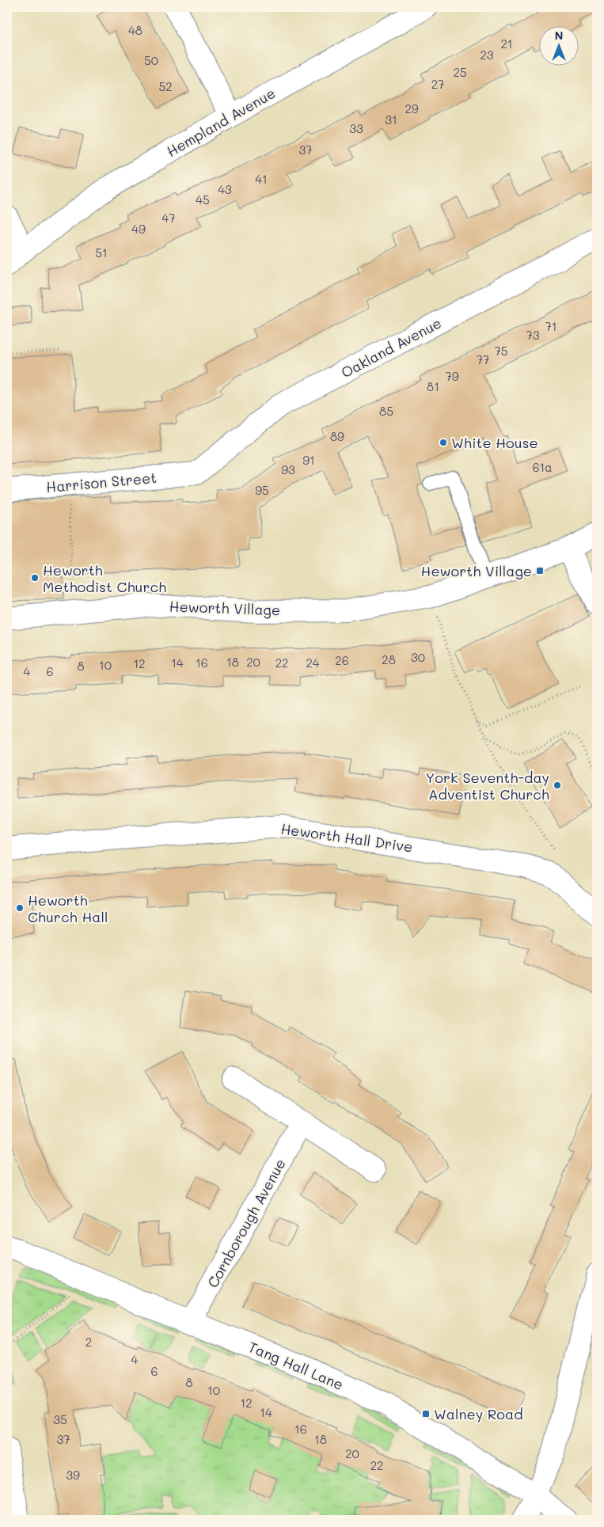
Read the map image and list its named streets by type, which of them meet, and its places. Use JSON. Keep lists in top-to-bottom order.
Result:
{
  "streets": {
    "street": [
      "Hempland Avenue",
      "Oakland Avenue",
      "Harrison Street",
      "Heworth Village",
      "Heworth Hall Drive",
      "Cornborough Avenue",
      "Tang Hall Lane"
    ]
  },
  "crossings": [
    ["Oakland Avenue", "Harrison Street"],
    ["Cornborough Avenue", "Tang Hall Lane"]
  ],
  "places": {
    "other": [
      "White House",
      "Heworth Methodist Church",
      "York Seventh-day Adventist Church",
      "Heworth Church Hall"
    ],
    "transit": ["Heworth Village", "Walney Road"]
  },
  "house_numbers": [
    "48",
    "21",
    "23",
    "50",
    "25",
    "27",
    "52",
    "29",
    "31",
    "33",
    "37",
    "41",
    "43",
    "45",
    "47",
    "49",
    "51",
    "71",
    "73",
    "75",
    "77",
    "79",
    "81",
    "85",
    "89",
    "91",
    "61a",
    "93",
    "95",
    "30",
    "28",
    "26",
    "18",
    "20",
    "14",
    "16",
    "22",
    "24",
    "12",
    "10",
    "8",
    "4",
    "6",
    "2",
    "4",
    "6",
    "8",
    "10",
    "12",
    "14",
    "35",
    "16",
    "37",
    "18",
    "20",
    "22",
    "39"
  ],
  "north": "top"
}
